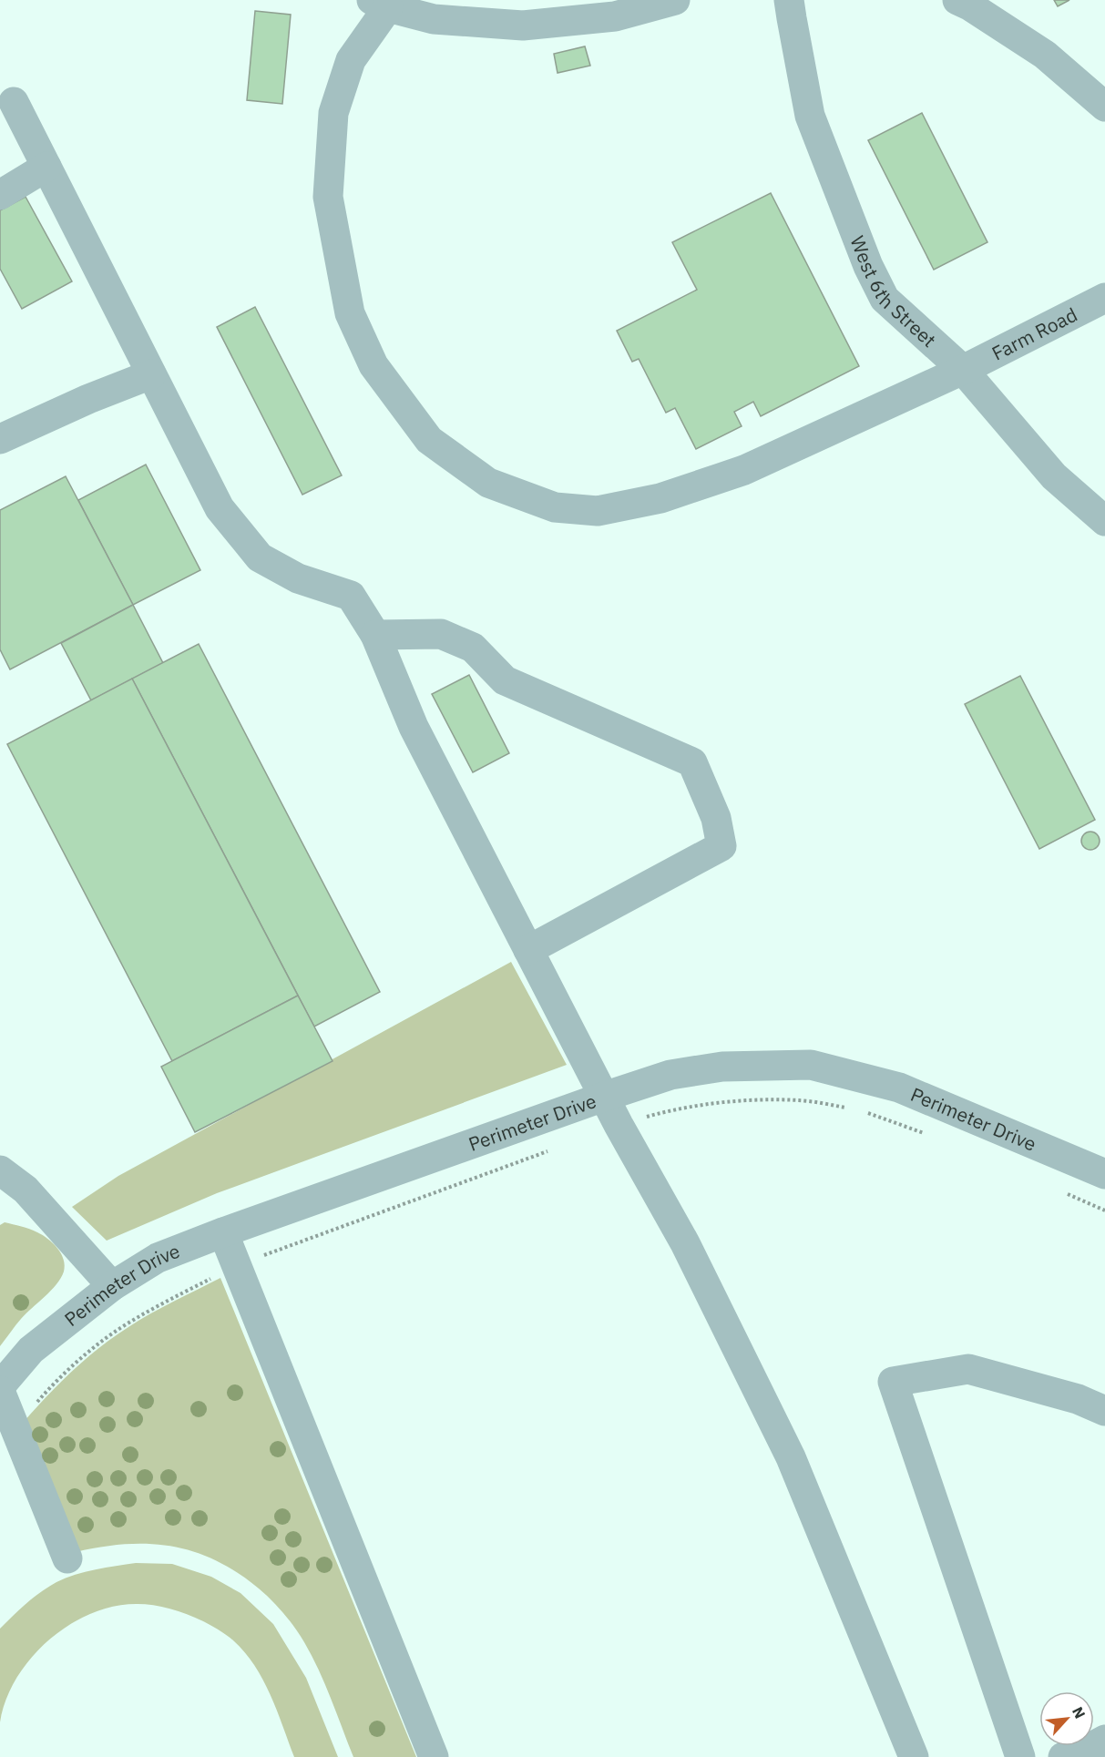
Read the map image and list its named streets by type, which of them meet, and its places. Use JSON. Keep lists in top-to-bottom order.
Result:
{
  "streets": {
    "street": ["West 6th Street", "Farm Road", "Perimeter Drive"]
  },
  "crossings": [
    ["West 6th Street", "Farm Road"]
  ],
  "north": "top right"
}
